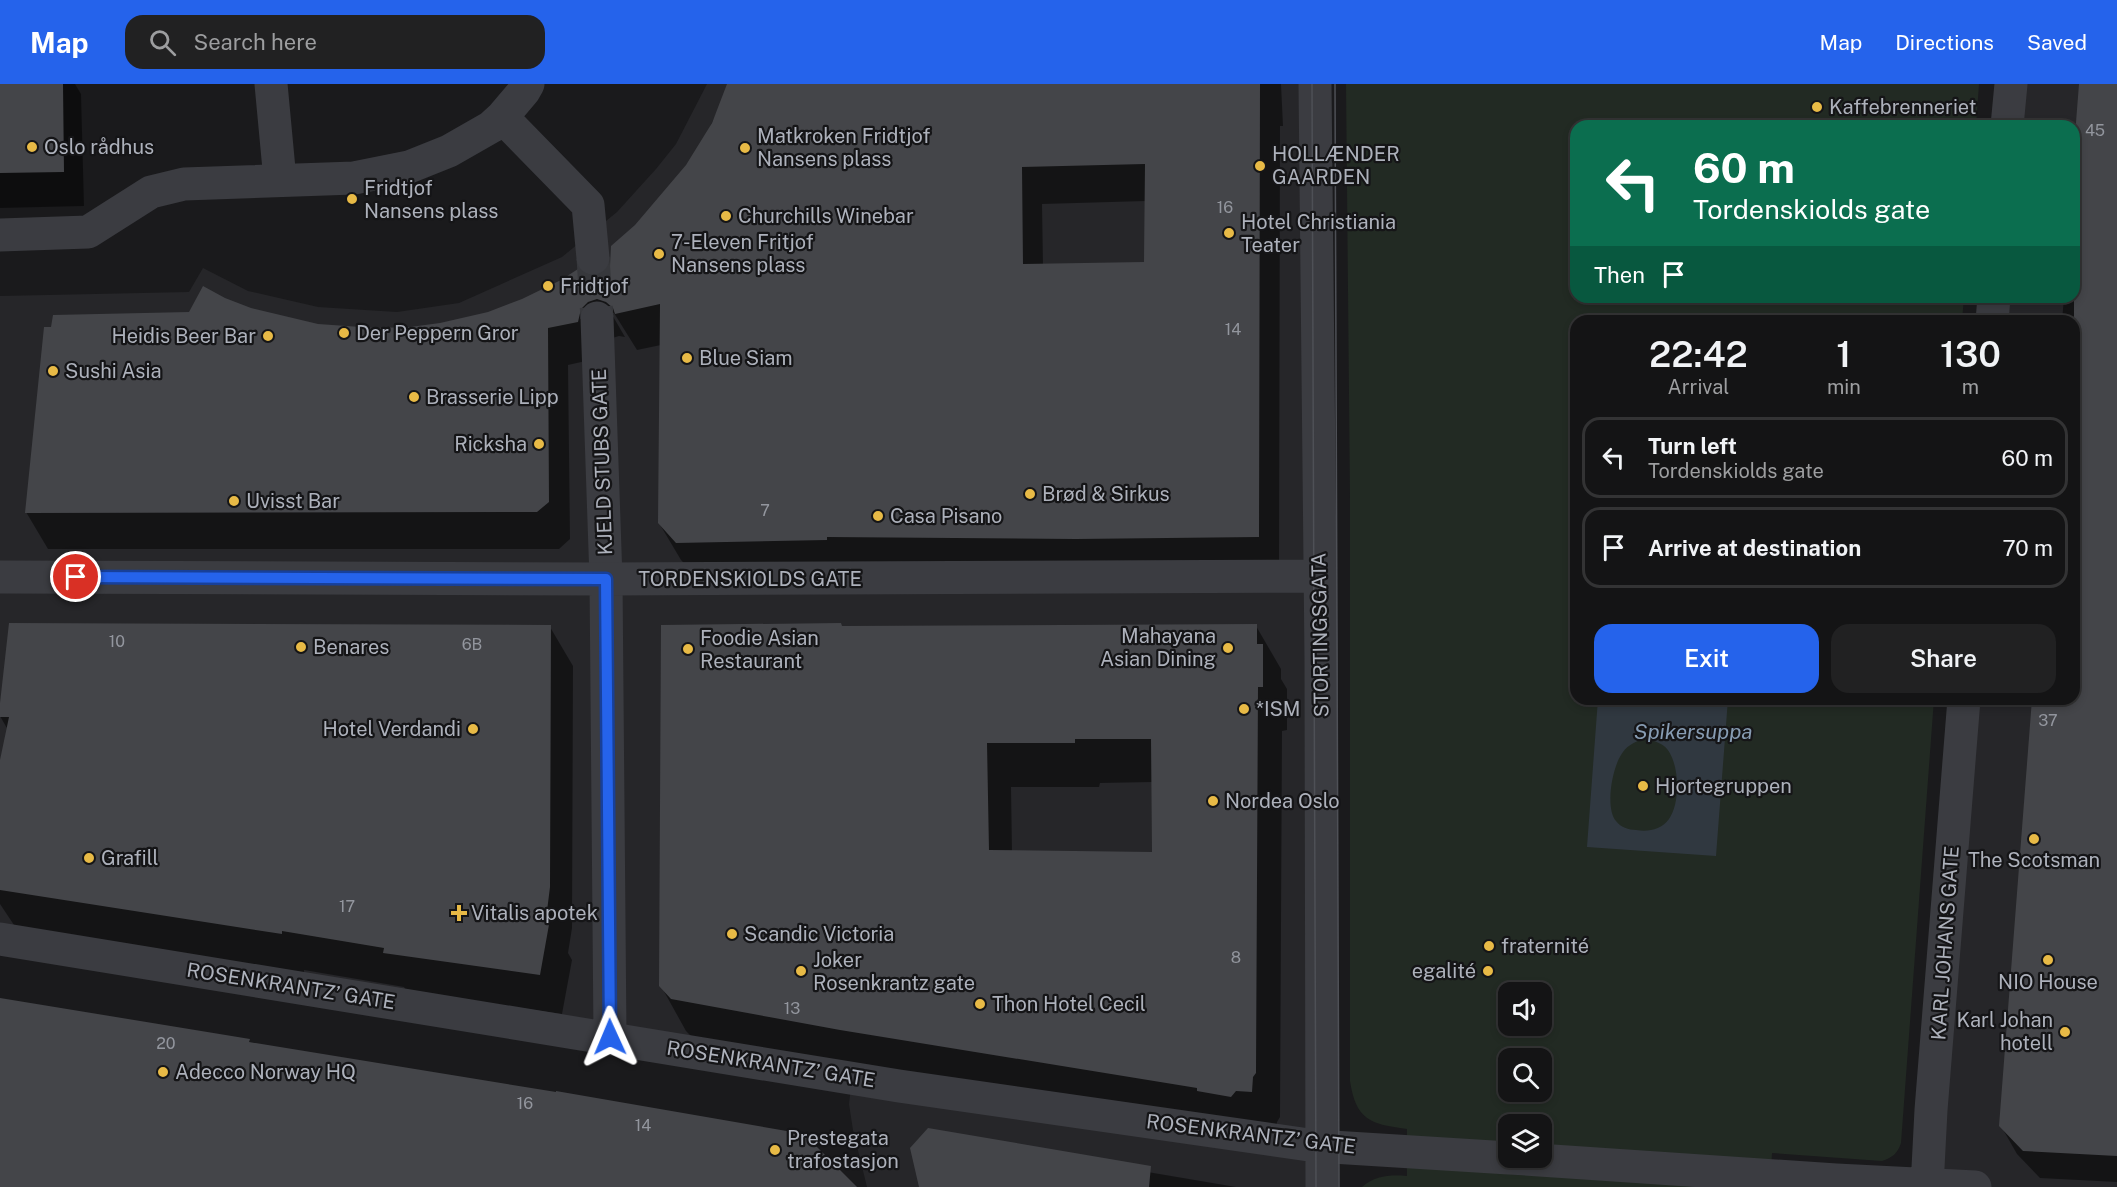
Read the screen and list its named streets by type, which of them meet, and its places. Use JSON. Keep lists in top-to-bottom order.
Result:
{
  "streets": {
    "street": [
      "KJELD STUBS GATE",
      "TORDENSKIOLDS GATE",
      "STORTINGSGATA",
      "KARL JOHANS GATE",
      "ROSENKRANTZ’ GATE"
    ]
  },
  "crossings": [
    ["KJELD STUBS GATE", "TORDENSKIOLDS GATE"],
    ["KJELD STUBS GATE", "ROSENKRANTZ’ GATE"],
    ["TORDENSKIOLDS GATE", "STORTINGSGATA"],
    ["STORTINGSGATA", "ROSENKRANTZ’ GATE"],
    ["KARL JOHANS GATE", "ROSENKRANTZ’ GATE"]
  ],
  "water": ["Spikersuppa"],
  "places": {
    "other": [
      "Kaffebrenneriet",
      "Oslo rådhus",
      "Matkroken Fridtjof Nansens plass",
      "HOLLÆNDER GAARDEN",
      "Fridtjof Nansens plass",
      "Churchills Winebar",
      "Hotel Christiania Teater",
      "7-Eleven Fritjof Nansens plass",
      "Fridtjof",
      "Der Peppern Gror",
      "Heidis Beer Bar",
      "Blue Siam",
      "Sushi Asia",
      "Brasserie Lipp",
      "Ricksha",
      "Brød & Sirkus",
      "Uvisst Bar",
      "Casa Pisano",
      "Benares",
      "Mahayana Asian Dining",
      "Foodie Asian Restaurant",
      "*ISM",
      "Hotel Verdandi",
      "Hjortegruppen",
      "Nordea Oslo",
      "The Scotsman",
      "Grafill",
      "Scandic Victoria",
      "fraternité",
      "NIO House",
      "Joker Rosenkrantz gate",
      "egalité",
      "Thon Hotel Cecil",
      "Karl Johan hotell",
      "Adecco Norway HQ",
      "Prestegata trafostasjon"
    ],
    "health": ["Vitalis apotek"]
  },
  "house_numbers": [
    "45",
    "16",
    "14",
    "7",
    "10",
    "6B",
    "37",
    "17",
    "8",
    "13",
    "20",
    "16",
    "14"
  ],
  "page": {
    "header": "Map",
    "search": "Search here",
    "nav": ["Map", "Directions", "Saved"],
    "turn": ["60 m", "Tordenskiolds gate"],
    "then": "Then",
    "eta": [
      "22:42",
      "Arrival",
      "1",
      "min",
      "130",
      "m"
    ],
    "list": [
      {
        "name": "Turn left",
        "note": "Tordenskiolds gate",
        "value": "60 m"
      },
      {
        "name": "Arrive at destination",
        "value": "70 m"
      }
    ],
    "buttons": ["Exit", "Share"]
  }
}
